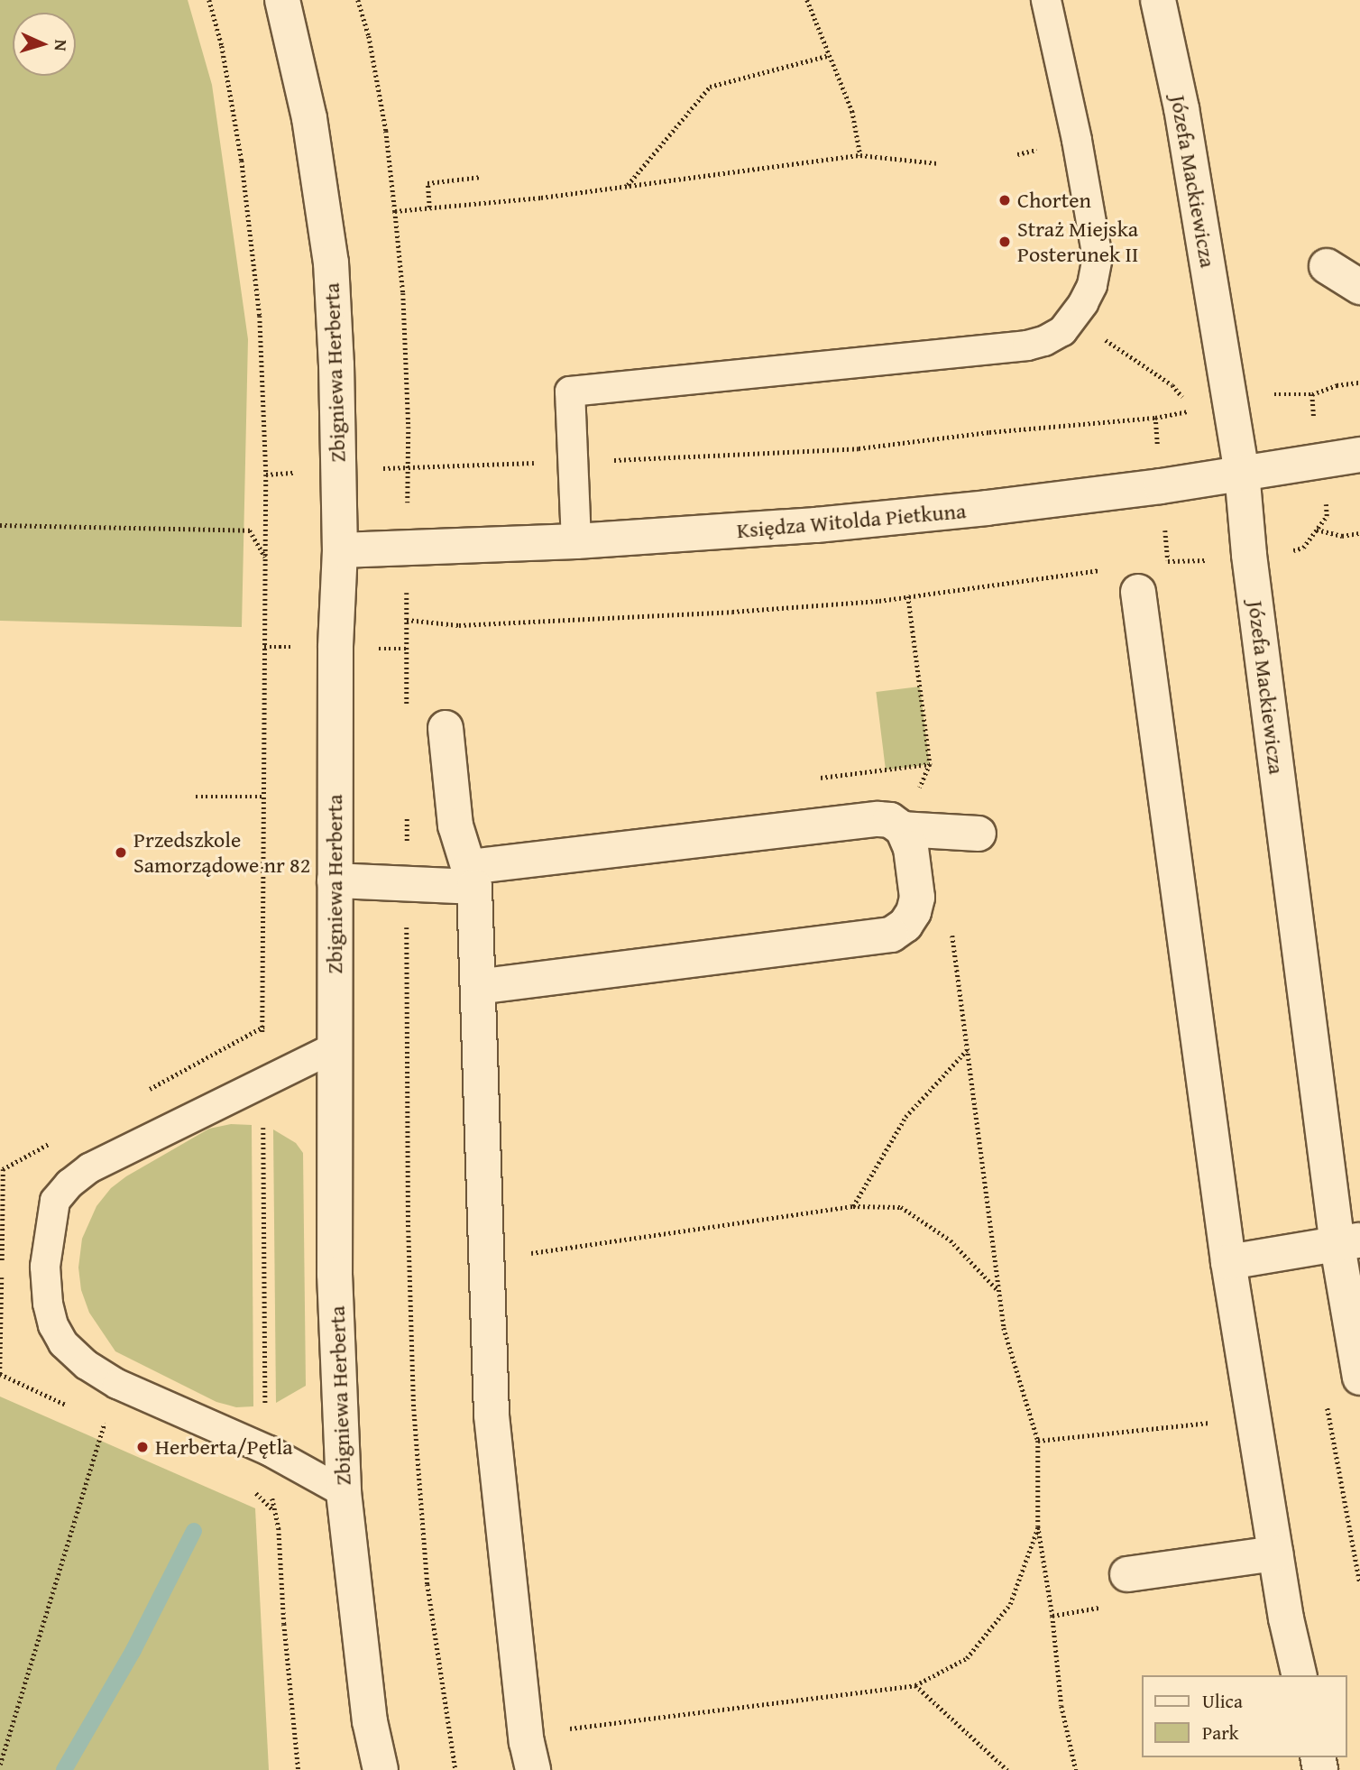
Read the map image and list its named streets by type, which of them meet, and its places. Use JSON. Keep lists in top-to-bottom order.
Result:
{
  "streets": {
    "street": ["Józefa Mackiewicza", "Zbigniewa Herberta", "Księdza Witolda Pietkuna"]
  },
  "crossings": [
    ["Józefa Mackiewicza", "Księdza Witolda Pietkuna"],
    ["Zbigniewa Herberta", "Księdza Witolda Pietkuna"]
  ],
  "places": [
    "Chorten",
    "Straż Miejska Posterunek II",
    "Przedszkole Samorządowe nr 82",
    "Herberta/Pętla"
  ],
  "legend": ["Ulica", "Park"],
  "north": "right"
}
